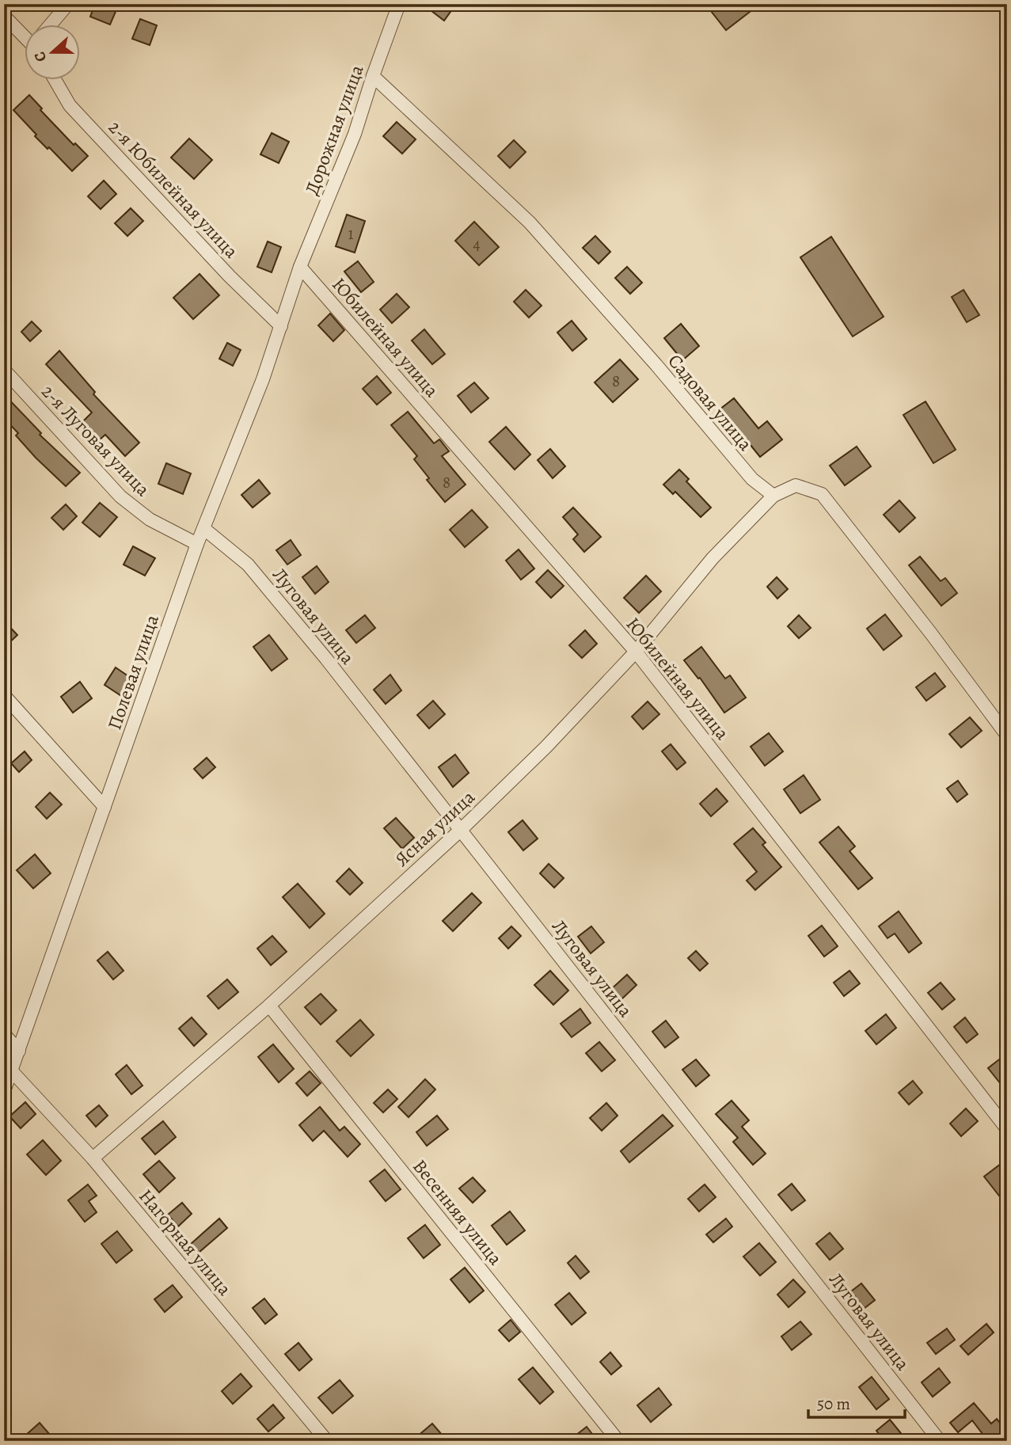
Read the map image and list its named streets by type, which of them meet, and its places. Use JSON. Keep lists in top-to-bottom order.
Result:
{
  "streets": {
    "street": [
      "Дорожная улица",
      "2-я Юбилейная улица",
      "Юбилейная улица",
      "Садовая улица",
      "2-я Луговая улица",
      "Луговая улица",
      "Полевая улица",
      "Ясная улица",
      "Весенняя улица",
      "Нагорная улица"
    ]
  },
  "crossings": [
    ["Дорожная улица", "Юбилейная улица"],
    ["Дорожная улица", "Садовая улица"],
    ["Дорожная улица", "Полевая улица"],
    ["2-я Юбилейная улица", "Полевая улица"],
    ["Юбилейная улица", "Полевая улица"],
    ["Юбилейная улица", "Ясная улица"],
    ["Садовая улица", "Ясная улица"],
    ["2-я Луговая улица", "Полевая улица"],
    ["Луговая улица", "Полевая улица"],
    ["Луговая улица", "Ясная улица"],
    ["Полевая улица", "Нагорная улица"],
    ["Ясная улица", "Весенняя улица"],
    ["Ясная улица", "Нагорная улица"]
  ],
  "house_numbers": [
    "1",
    "4",
    "8",
    "8"
  ],
  "scale_bar": "50 m",
  "north": "left"
}
